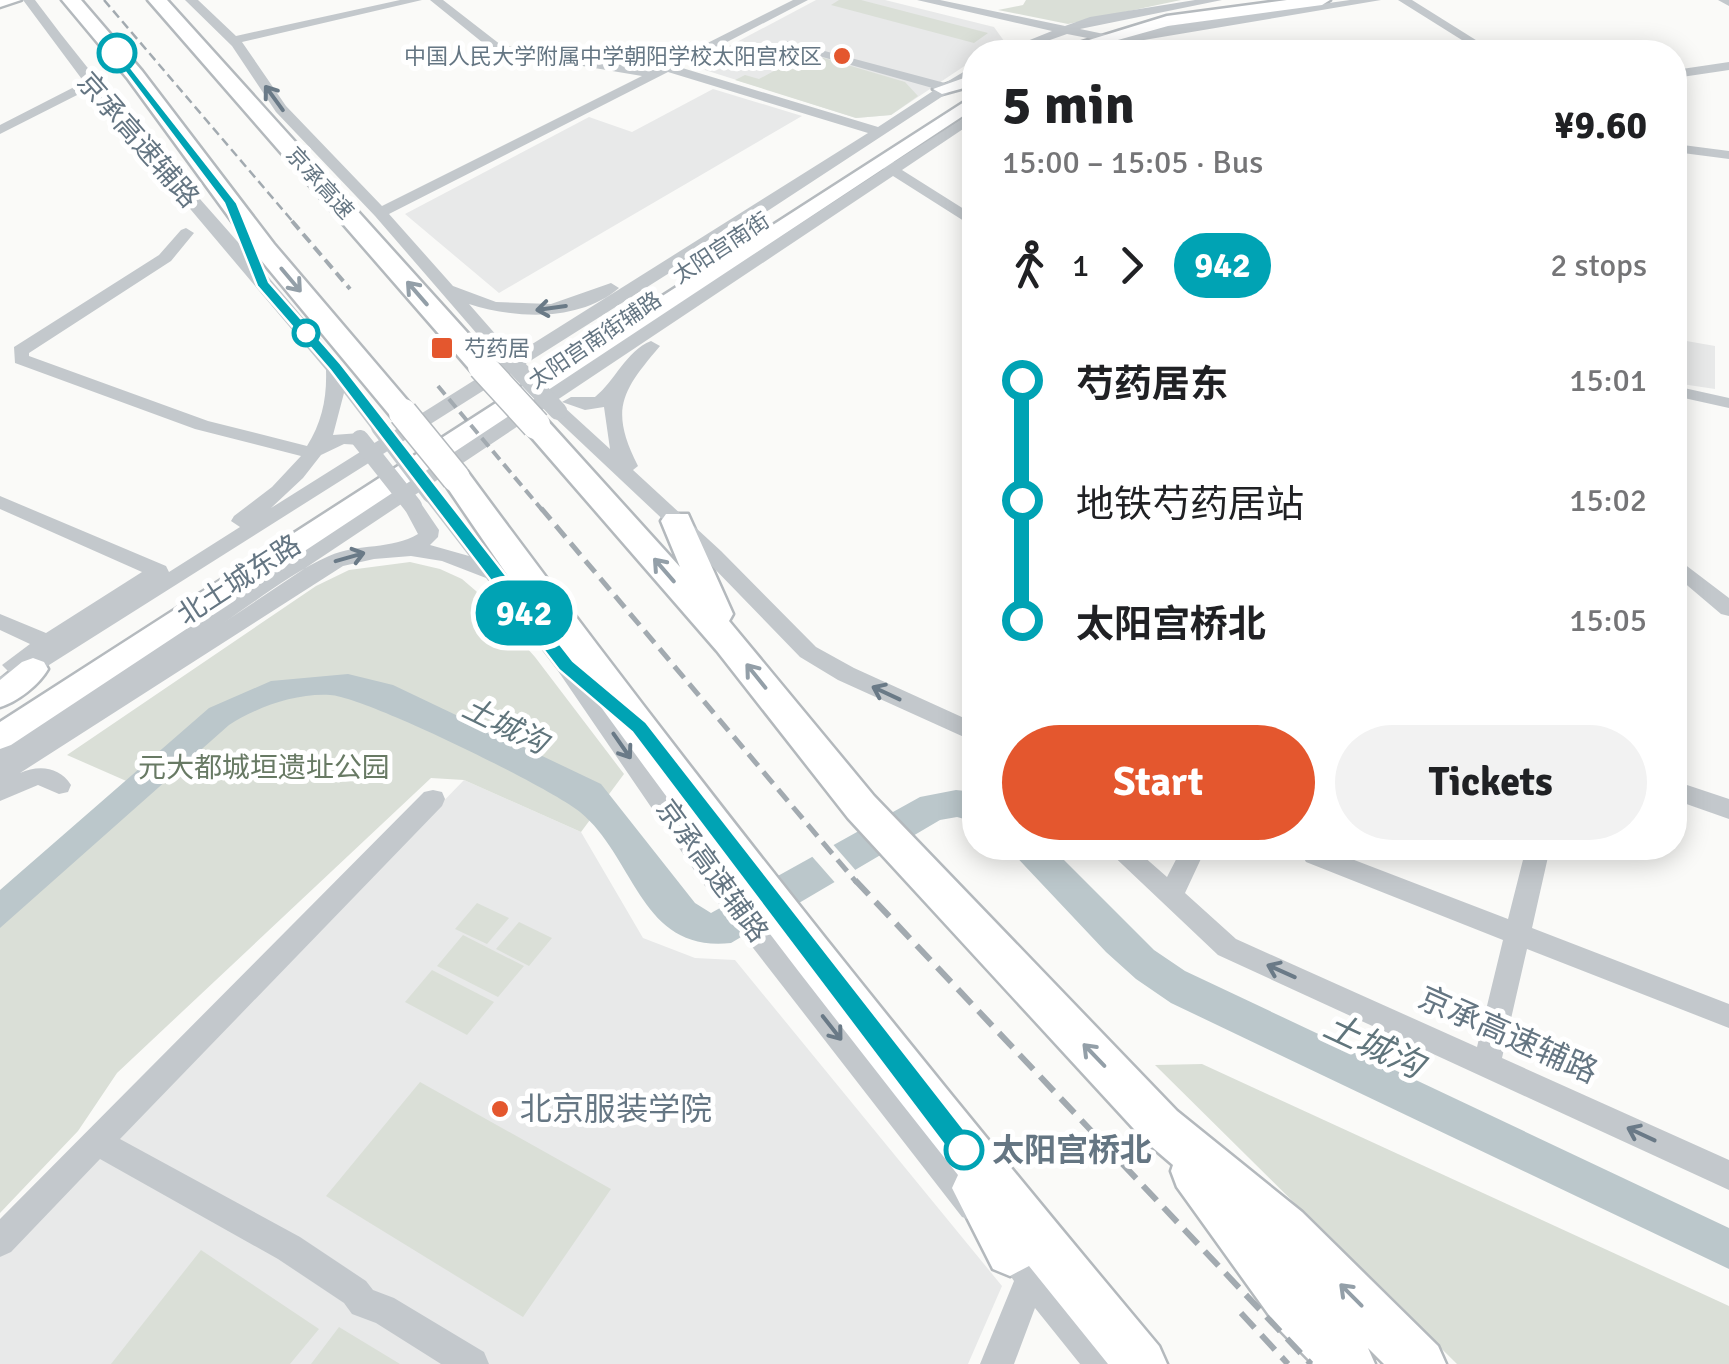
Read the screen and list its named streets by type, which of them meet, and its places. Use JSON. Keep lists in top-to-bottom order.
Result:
{
  "streets": {
    "highway": ["京承高速"],
    "main road": ["太阳宫南街", "北土城东路"],
    "street": ["京承高速辅路", "太阳宫南街辅路"]
  },
  "crossings": [
    ["太阳宫南街", "太阳宫南街辅路"],
    ["太阳宫南街", "北土城东路"],
    ["太阳宫南街辅路", "北土城东路"]
  ],
  "water": ["土城沟"],
  "parks": ["元大都城垣遗址公园"],
  "places": {
    "other": ["中国人民大学附属中学朝阳学校太阳宫校区", "北京服装学院", "太阳宫桥北"],
    "transit": ["芍药居"]
  },
  "lines": ["bus line 942"],
  "page": {
    "on_map": "942",
    "heading": ["5 min", "15:00 – 15:05 · Bus", "¥9.60"],
    "legs": ["1", "942", "2 stops"],
    "list": [
      {
        "name": "芍药居东",
        "value": "15:01"
      },
      {
        "name": "地铁芍药居站",
        "value": "15:02"
      },
      {
        "name": "太阳宫桥北",
        "value": "15:05"
      }
    ],
    "buttons": ["Start", "Tickets"]
  }
}
